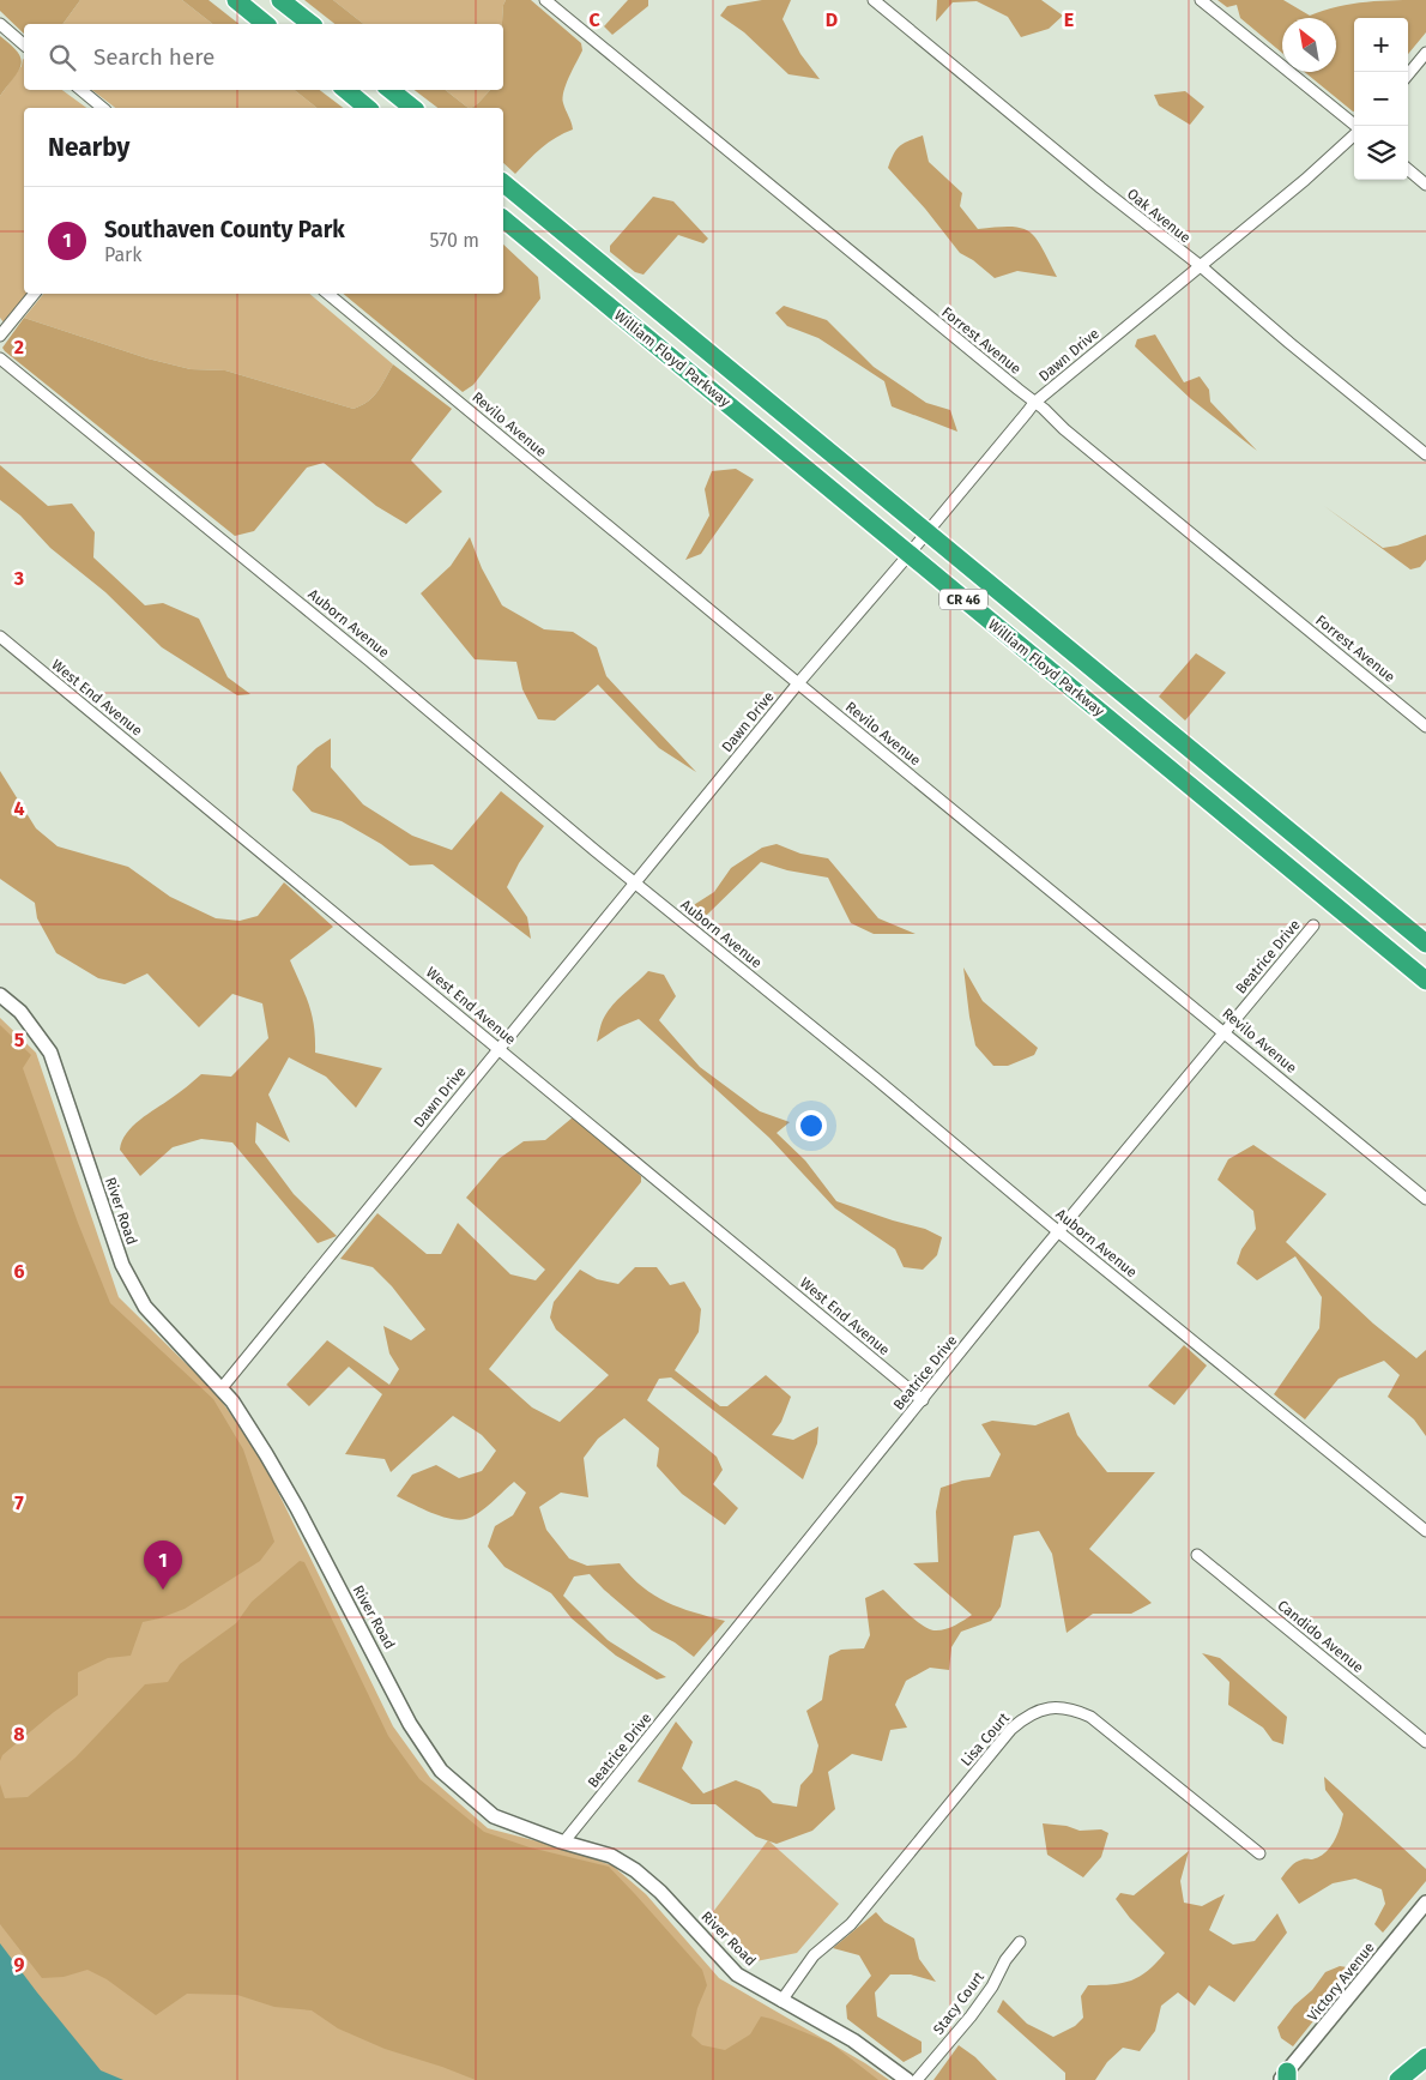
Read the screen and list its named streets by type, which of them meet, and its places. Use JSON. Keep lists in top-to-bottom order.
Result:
{
  "streets": {
    "highway": ["William Floyd Parkway", "CR 46"],
    "street": [
      "Oak Avenue",
      "Forrest Avenue",
      "Dawn Drive",
      "Revilo Avenue",
      "Auborn Avenue",
      "West End Avenue",
      "Beatrice Drive",
      "River Road",
      "Candido Avenue",
      "Lisa Court",
      "Victory Avenue",
      "Stacy Court"
    ]
  },
  "crossings": [
    ["Oak Avenue", "Dawn Drive"],
    ["Forrest Avenue", "Dawn Drive"],
    ["Dawn Drive", "William Floyd Parkway"],
    ["Dawn Drive", "Revilo Avenue"],
    ["Dawn Drive", "Auborn Avenue"],
    ["Dawn Drive", "West End Avenue"],
    ["Dawn Drive", "River Road"],
    ["Revilo Avenue", "Beatrice Drive"],
    ["Auborn Avenue", "Beatrice Drive"],
    ["West End Avenue", "Beatrice Drive"],
    ["Beatrice Drive", "River Road"],
    ["River Road", "Lisa Court"]
  ],
  "north": "top left",
  "page": {
    "map_buttons": ["+", "−"],
    "search": "Search here",
    "heading": "Nearby",
    "list": [
      {
        "mark": "1",
        "name": "Southaven County Park",
        "note": "Park",
        "value": "570 m"
      }
    ],
    "pins": "1"
  },
  "grid": {
    "columns": ["C", "D", "E"],
    "rows": [
      "2",
      "3",
      "4",
      "5",
      "6",
      "7",
      "8",
      "9"
    ]
  }
}
